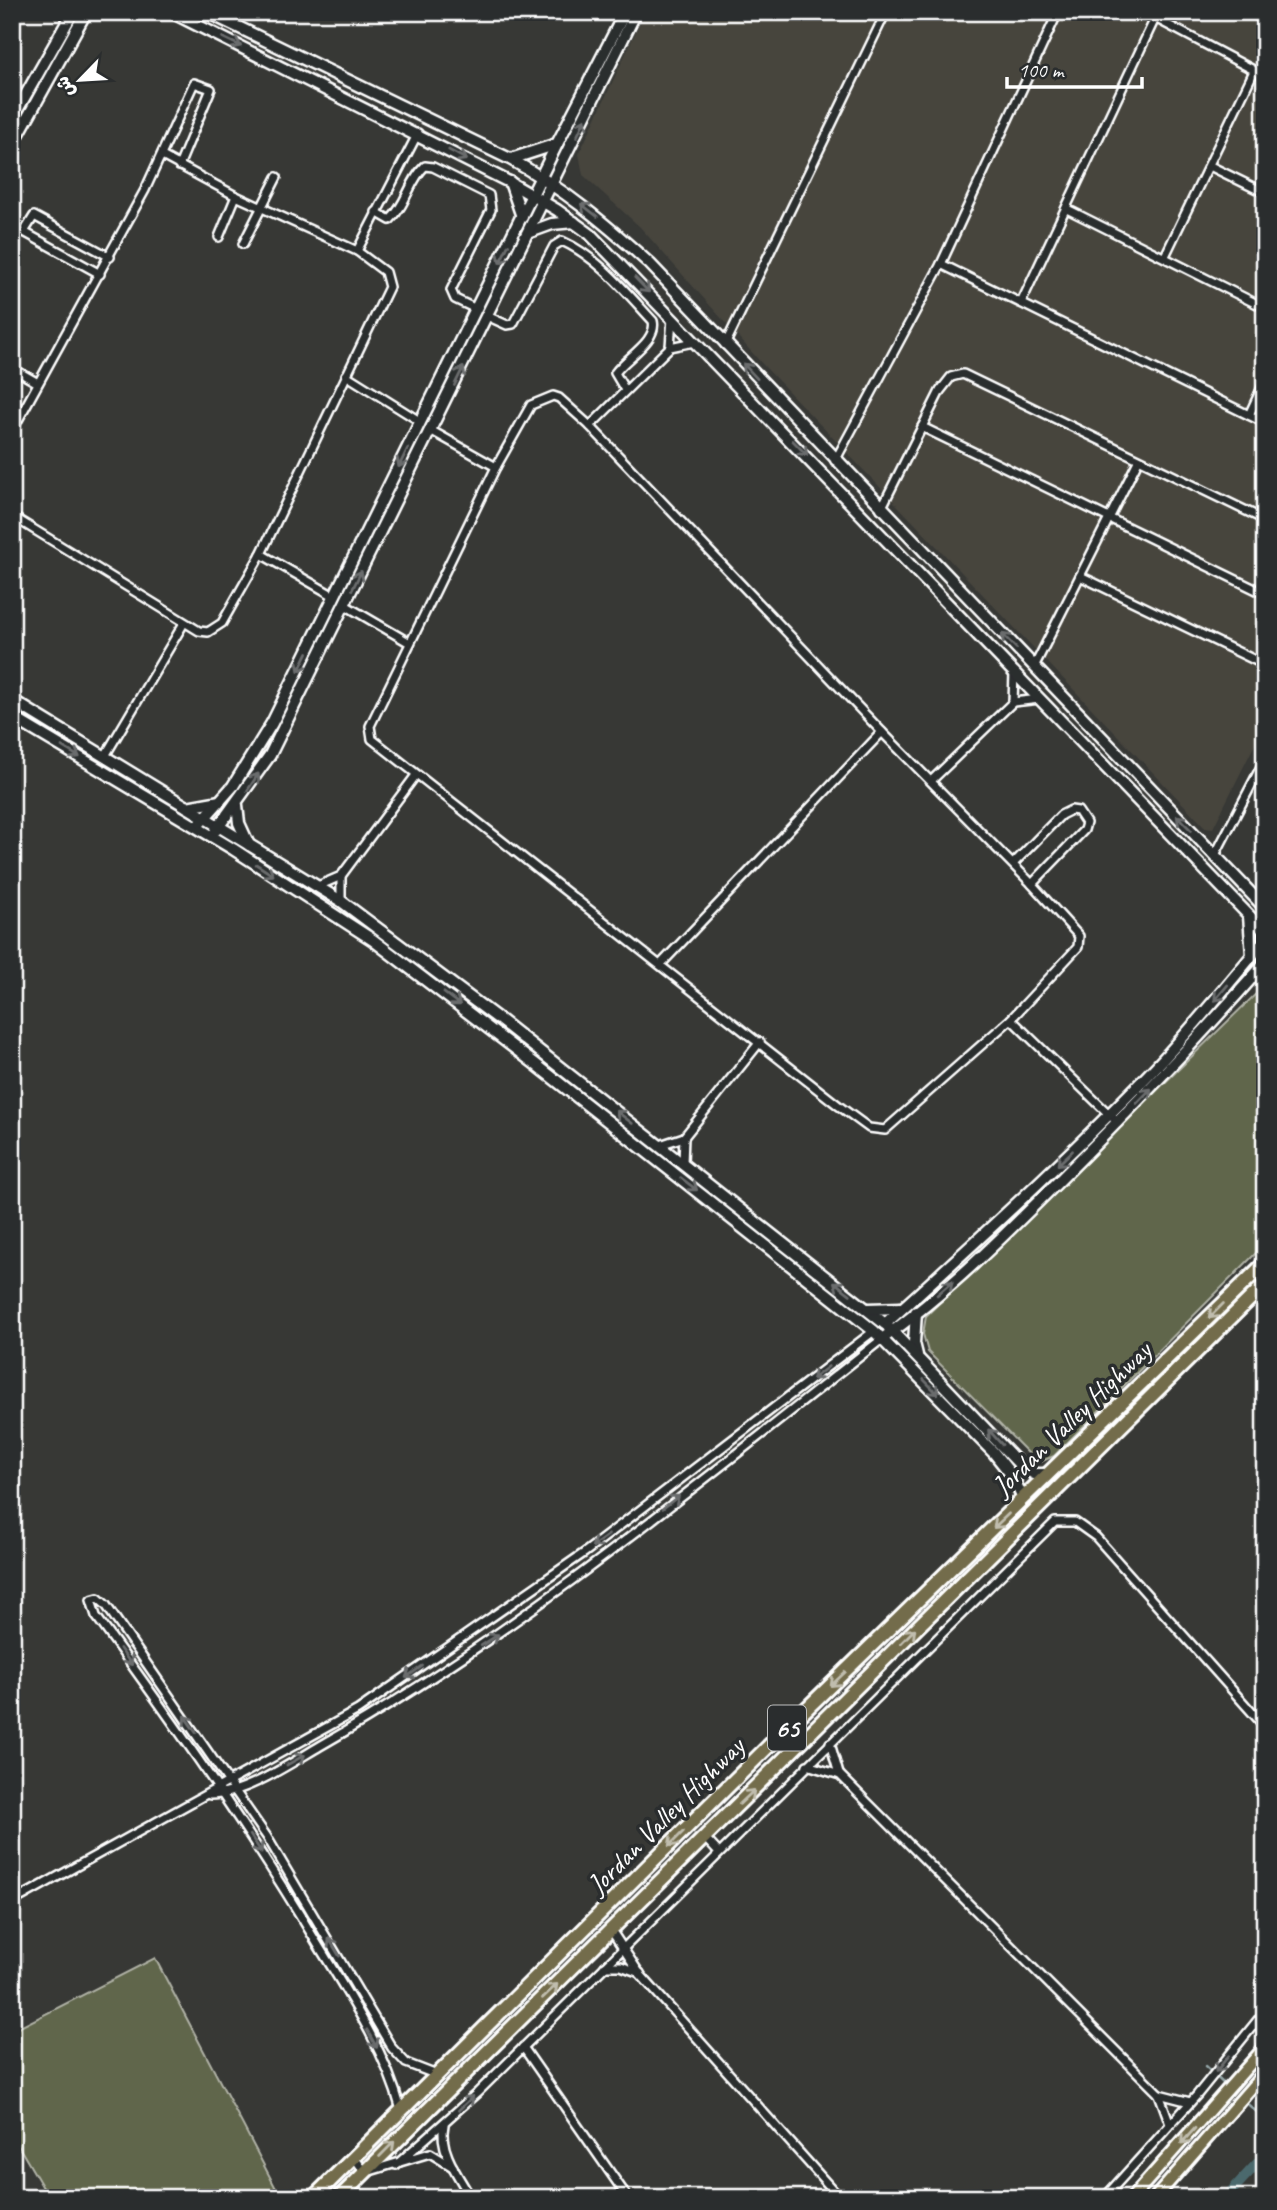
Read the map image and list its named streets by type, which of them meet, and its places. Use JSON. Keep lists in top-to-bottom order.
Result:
{
  "streets": {
    "highway": ["Jordan Valley Highway", "65"]
  },
  "scale_bar": "100 m",
  "north": "bottom left"
}
